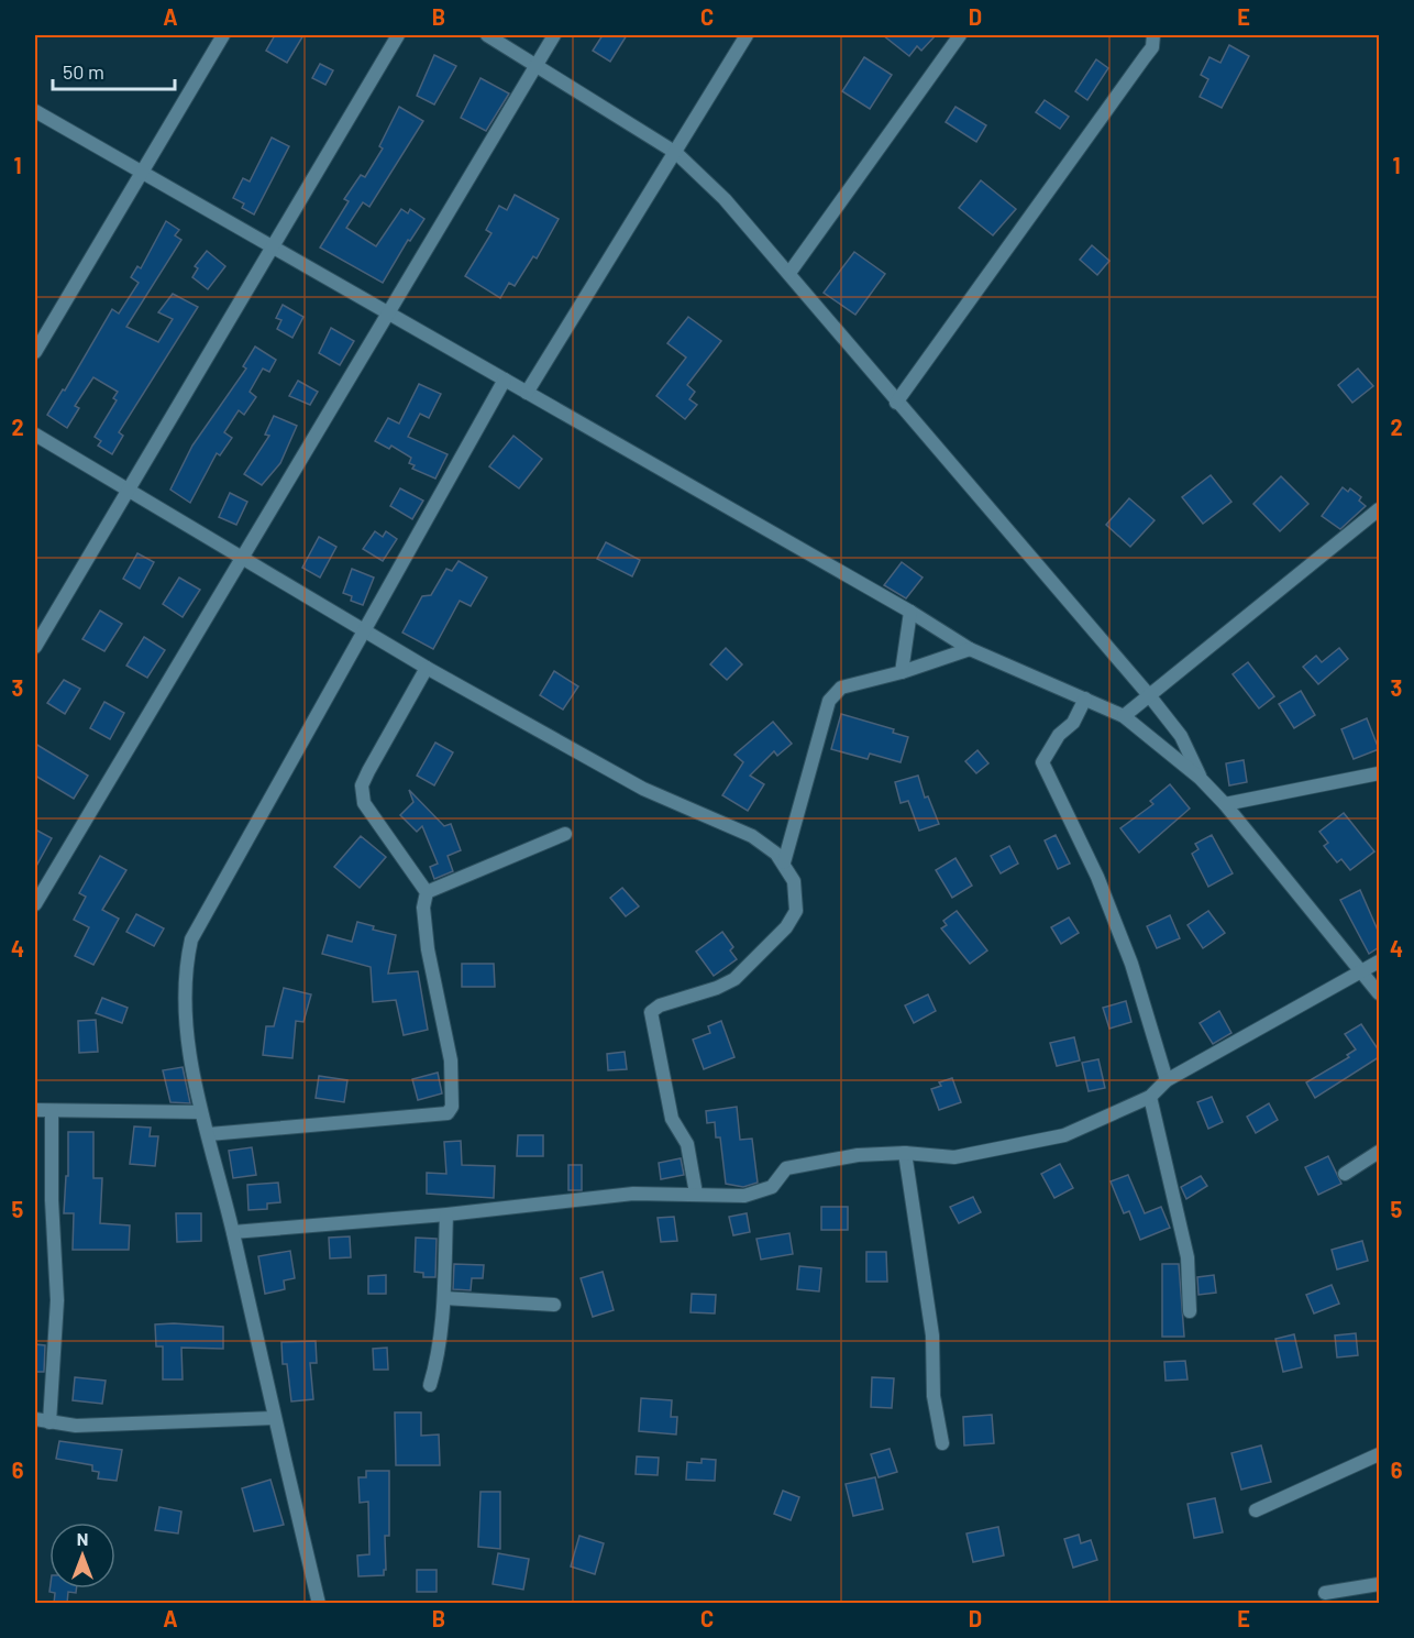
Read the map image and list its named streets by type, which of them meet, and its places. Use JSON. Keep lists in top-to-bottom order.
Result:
{
  "scale_bar": "50 m",
  "north": "top",
  "grid": {
    "columns": [
      "A",
      "B",
      "C",
      "D",
      "E"
    ],
    "rows": [
      "1",
      "2",
      "3",
      "4",
      "5",
      "6"
    ]
  }
}
